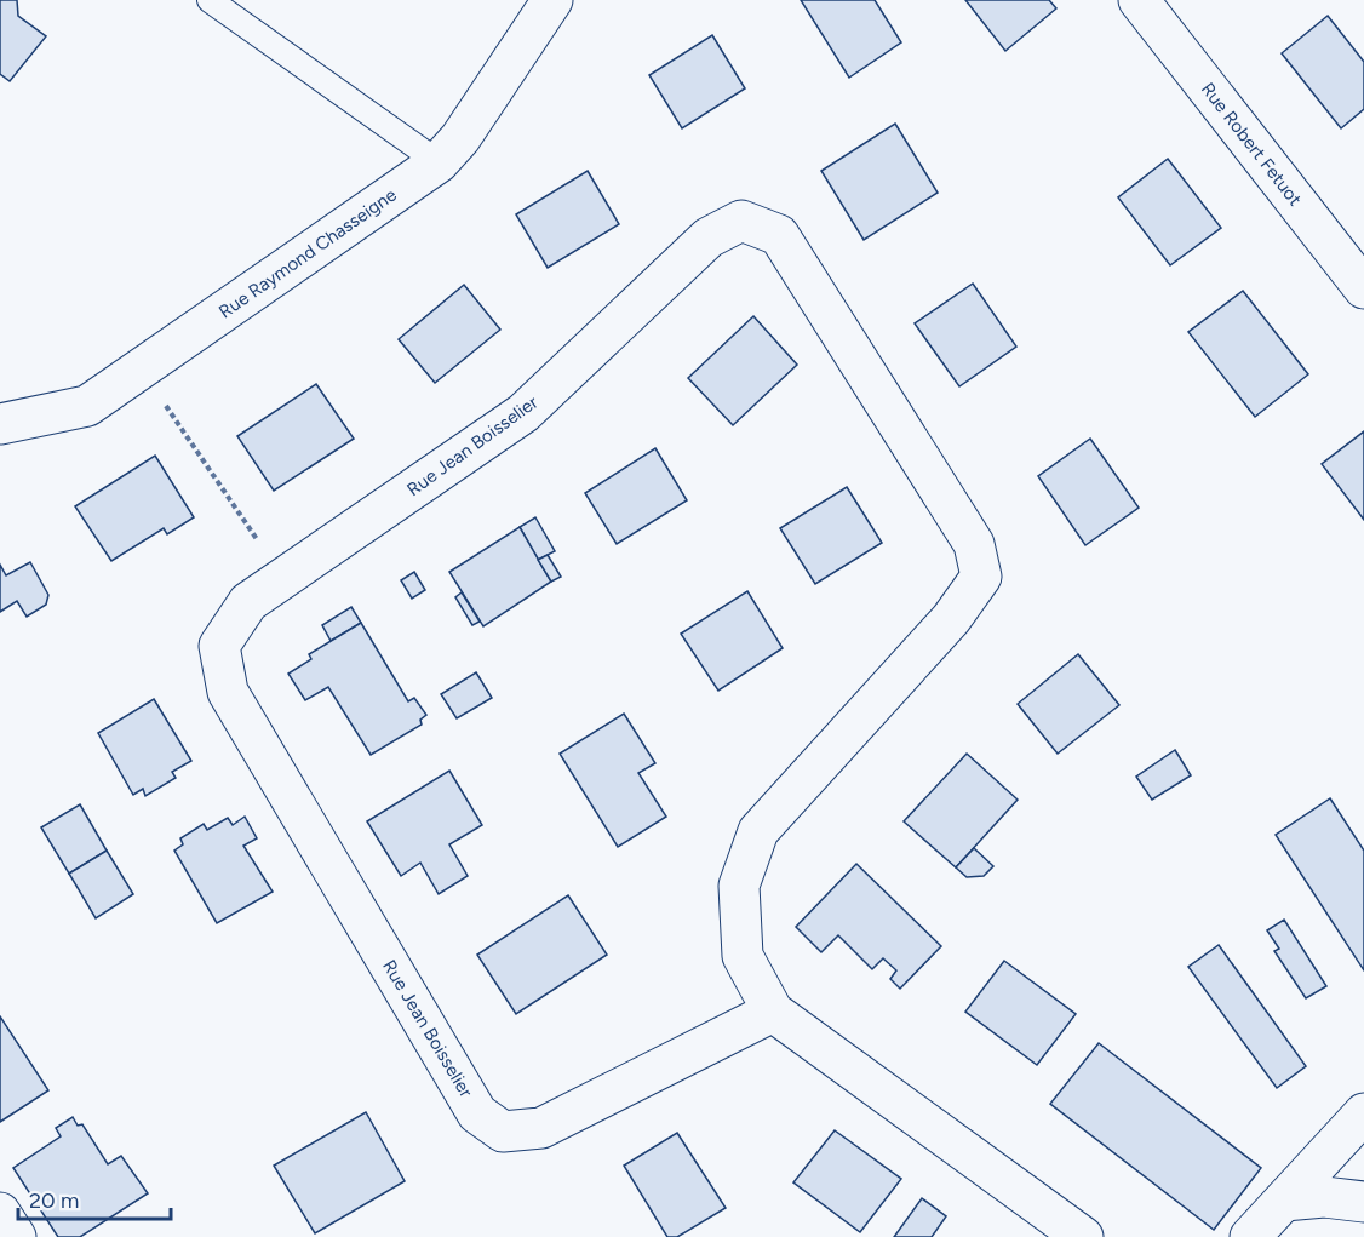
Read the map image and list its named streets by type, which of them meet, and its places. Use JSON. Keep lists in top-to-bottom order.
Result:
{
  "streets": {
    "street": ["Rue Robert Fetuot", "Rue Raymond Chasseigne", "Rue Jean Boisselier"]
  },
  "scale_bar": "20 m"
}
